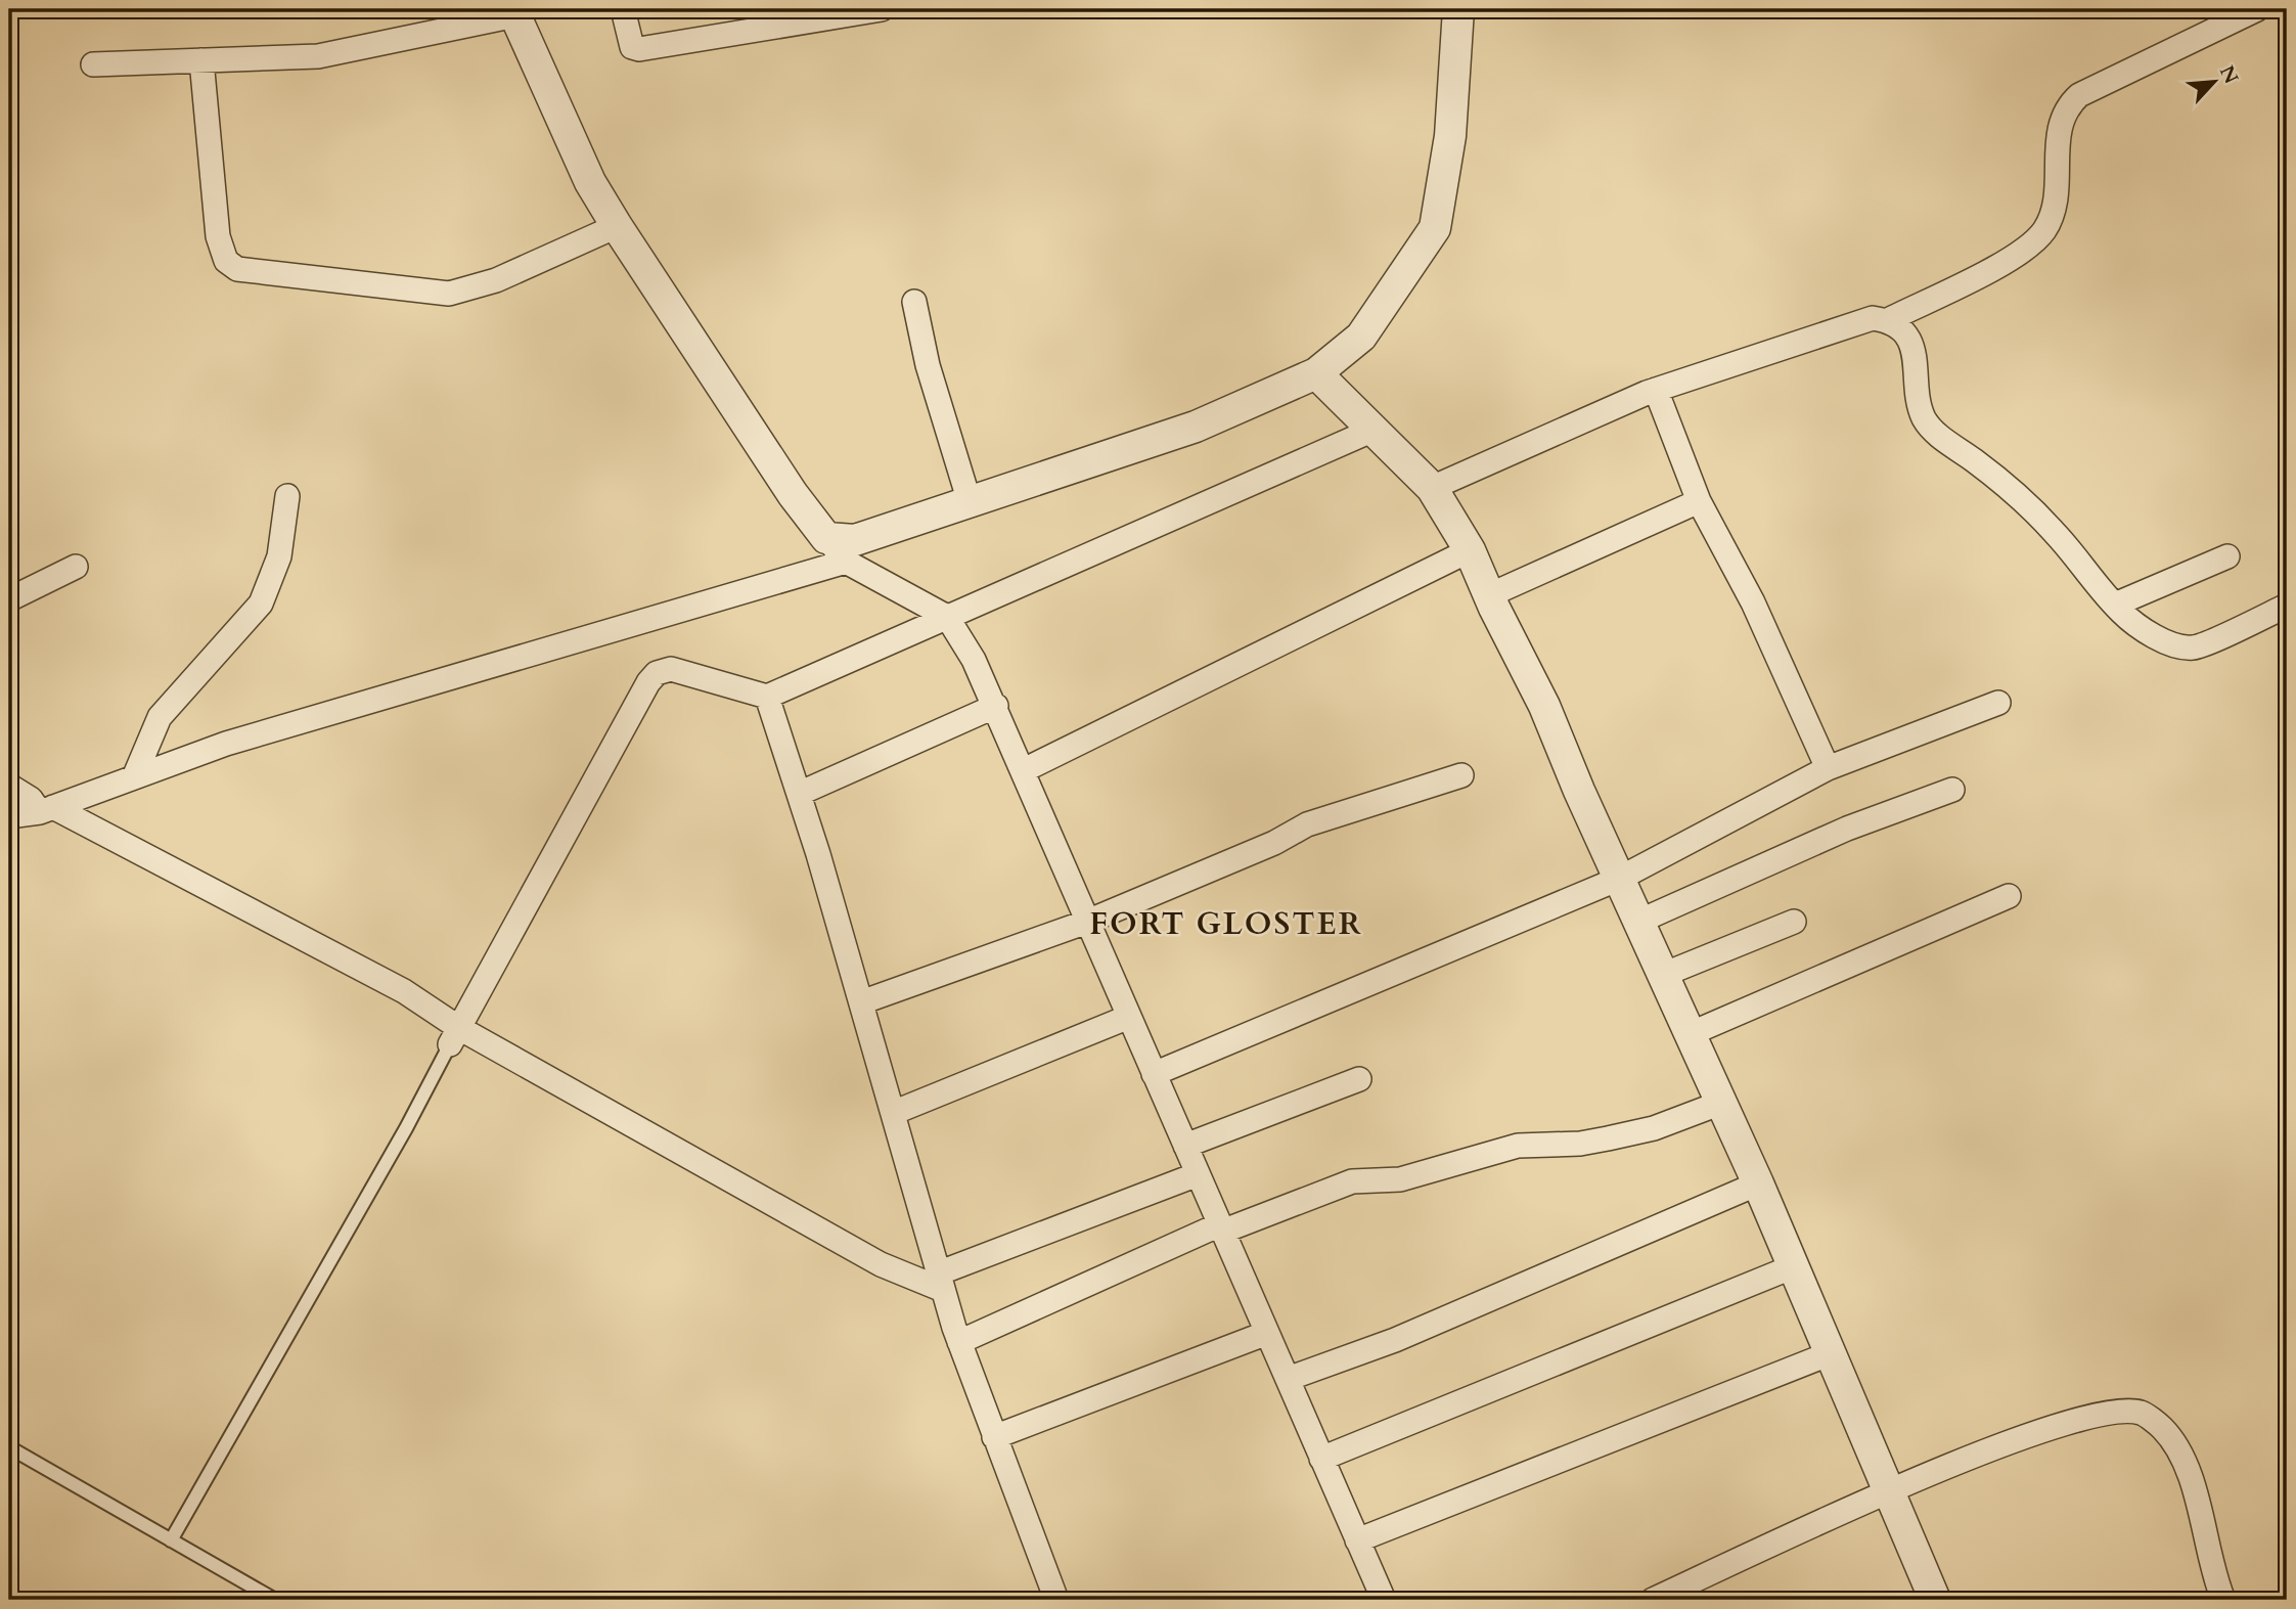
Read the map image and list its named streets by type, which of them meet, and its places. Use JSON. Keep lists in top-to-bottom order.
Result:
{
  "districts": ["FORT GLOSTER"],
  "north": "top right"
}
